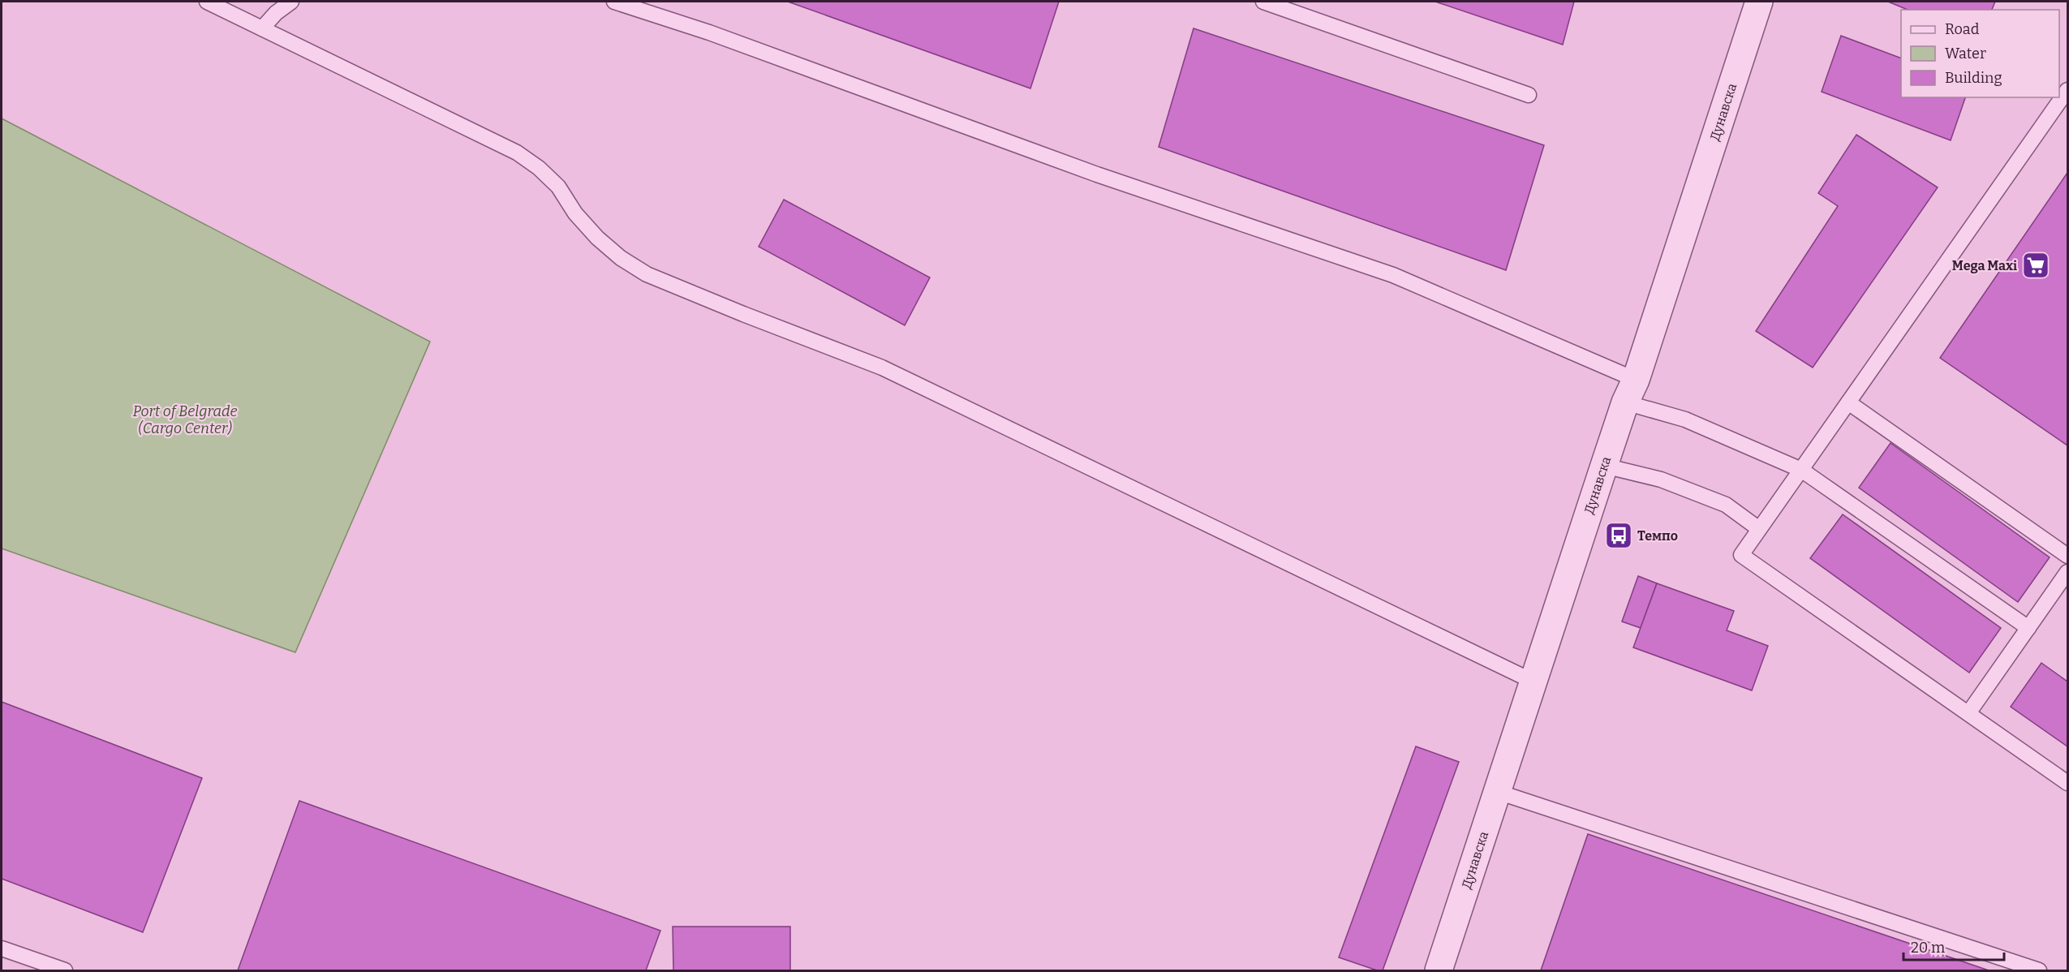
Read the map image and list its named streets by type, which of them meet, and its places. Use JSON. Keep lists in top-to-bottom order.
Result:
{
  "streets": {
    "street": ["Дунавска"]
  },
  "water": ["Port of Belgrade (Cargo Center)"],
  "places": {
    "supermarket": ["Mega Maxi"],
    "bus stop": ["Темпо"]
  },
  "legend": ["Road", "Water", "Building"],
  "scale_bar": "20 m"
}
